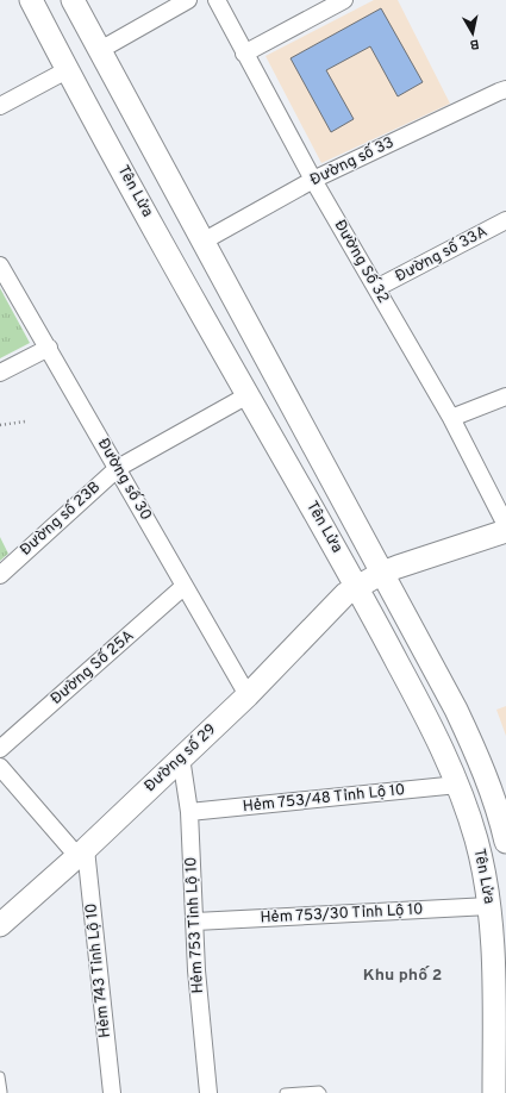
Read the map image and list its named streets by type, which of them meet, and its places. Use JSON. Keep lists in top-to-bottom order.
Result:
{
  "streets": {
    "main road": ["Tên Lửa", "Đường số 29"],
    "street": [
      "Đường số 33",
      "Đường số 33A",
      "Đường Số 32",
      "Đường số 30",
      "Đường số 23B",
      "Đường Số 25A",
      "Hẻm 753/48 Tỉnh Lộ 10",
      "Hẻm 753/30 Tỉnh Lộ 10",
      "Hẻm 753 Tỉnh Lộ 10",
      "Hẻm 743 Tỉnh Lộ 10"
    ]
  },
  "crossings": [
    ["Đường số 33", "Tên Lửa"],
    ["Đường số 33", "Đường Số 32"],
    ["Tên Lửa", "Đường số 23B"],
    ["Tên Lửa", "Đường số 29"],
    ["Tên Lửa", "Hẻm 753/48 Tỉnh Lộ 10"],
    ["Tên Lửa", "Hẻm 753/30 Tỉnh Lộ 10"],
    ["Đường số 33A", "Đường Số 32"],
    ["Đường số 30", "Đường số 23B"],
    ["Đường số 30", "Đường Số 25A"],
    ["Đường số 30", "Đường số 29"],
    ["Đường số 29", "Hẻm 753 Tỉnh Lộ 10"],
    ["Đường số 29", "Hẻm 743 Tỉnh Lộ 10"],
    ["Hẻm 753/48 Tỉnh Lộ 10", "Hẻm 753 Tỉnh Lộ 10"],
    ["Hẻm 753/30 Tỉnh Lộ 10", "Hẻm 753 Tỉnh Lộ 10"]
  ],
  "districts": ["Khu phố 2"],
  "north": "bottom"
}
